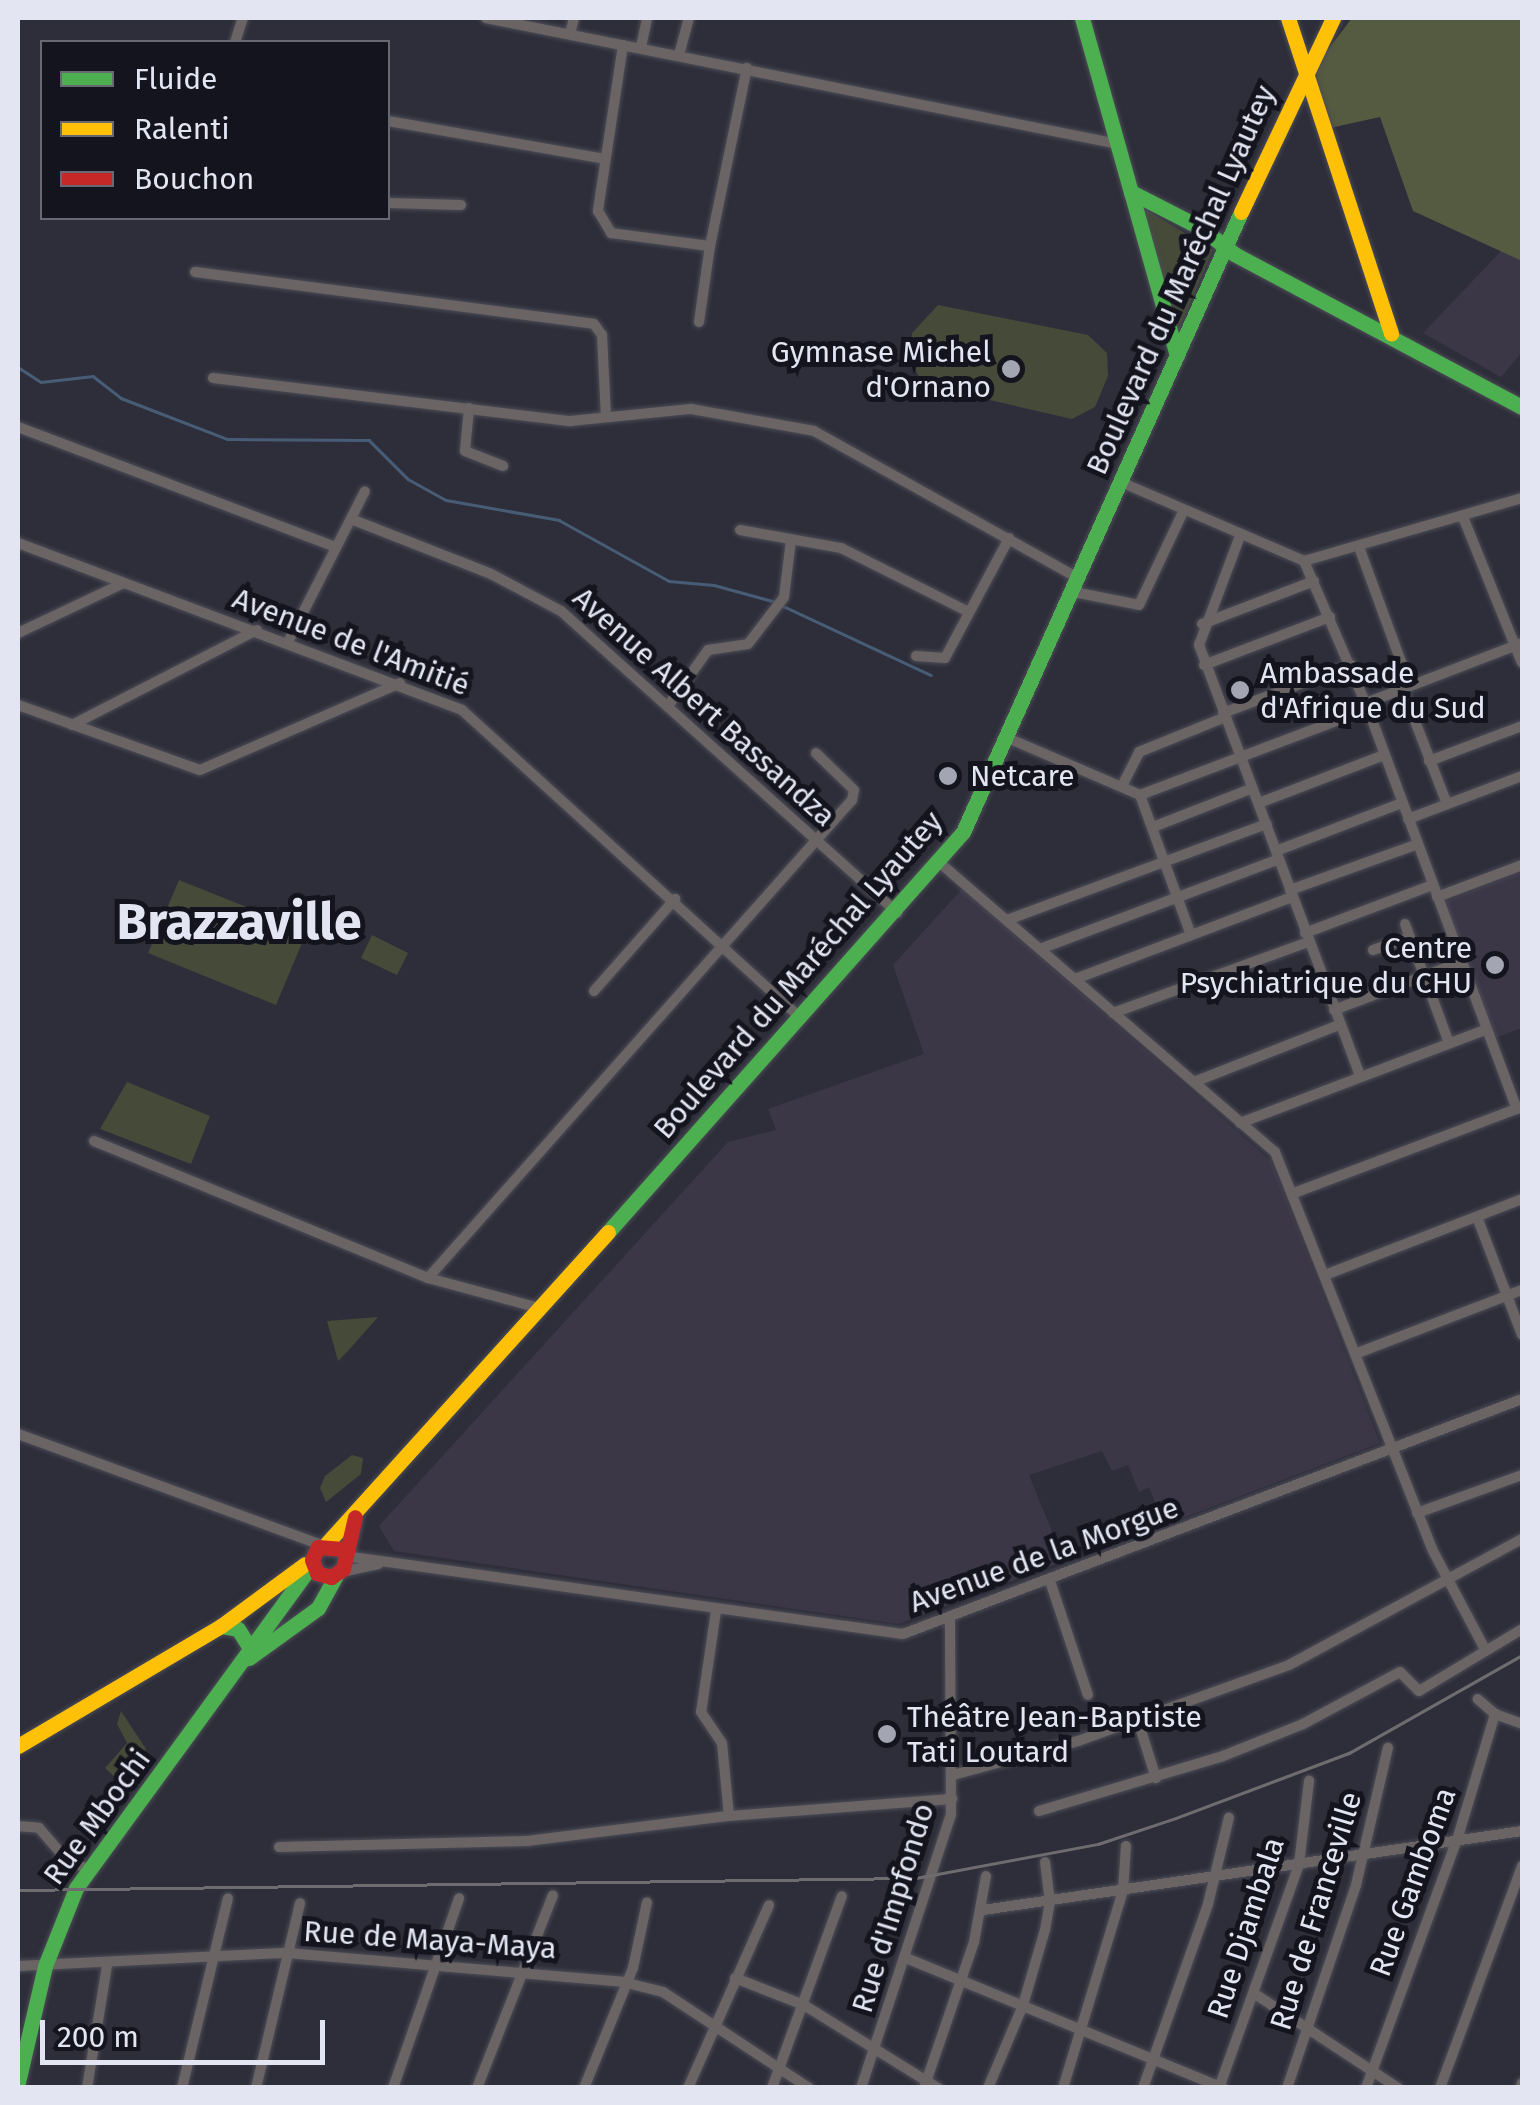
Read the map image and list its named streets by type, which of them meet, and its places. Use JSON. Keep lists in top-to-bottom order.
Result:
{
  "streets": {
    "main road": ["Boulevard du Maréchal Lyautey", "Rue Mbochi"],
    "street": [
      "Avenue de l'Amitié",
      "Avenue Albert Bassandza",
      "Avenue de la Morgue",
      "Rue Gamboma",
      "Rue d'Impfondo",
      "Rue de Franceville",
      "Rue Djambala",
      "Rue de Maya-Maya"
    ]
  },
  "crossings": [
    ["Boulevard du Maréchal Lyautey", "Avenue de l'Amitié"],
    ["Boulevard du Maréchal Lyautey", "Avenue Albert Bassandza"],
    ["Boulevard du Maréchal Lyautey", "Avenue de la Morgue"],
    ["Boulevard du Maréchal Lyautey", "Rue Mbochi"],
    ["Avenue de la Morgue", "Rue Mbochi"],
    ["Avenue de la Morgue", "Rue d'Impfondo"],
    ["Rue Mbochi", "Rue de Maya-Maya"]
  ],
  "districts": ["Brazzaville"],
  "places": [
    "Gymnase Michel d'Ornano",
    "Ambassade d'Afrique du Sud",
    "Netcare",
    "Centre Psychiatrique du CHU",
    "Théâtre Jean-Baptiste Tati Loutard"
  ],
  "legend": ["Fluide", "Ralenti", "Bouchon"],
  "scale_bar": "200 m"
}
